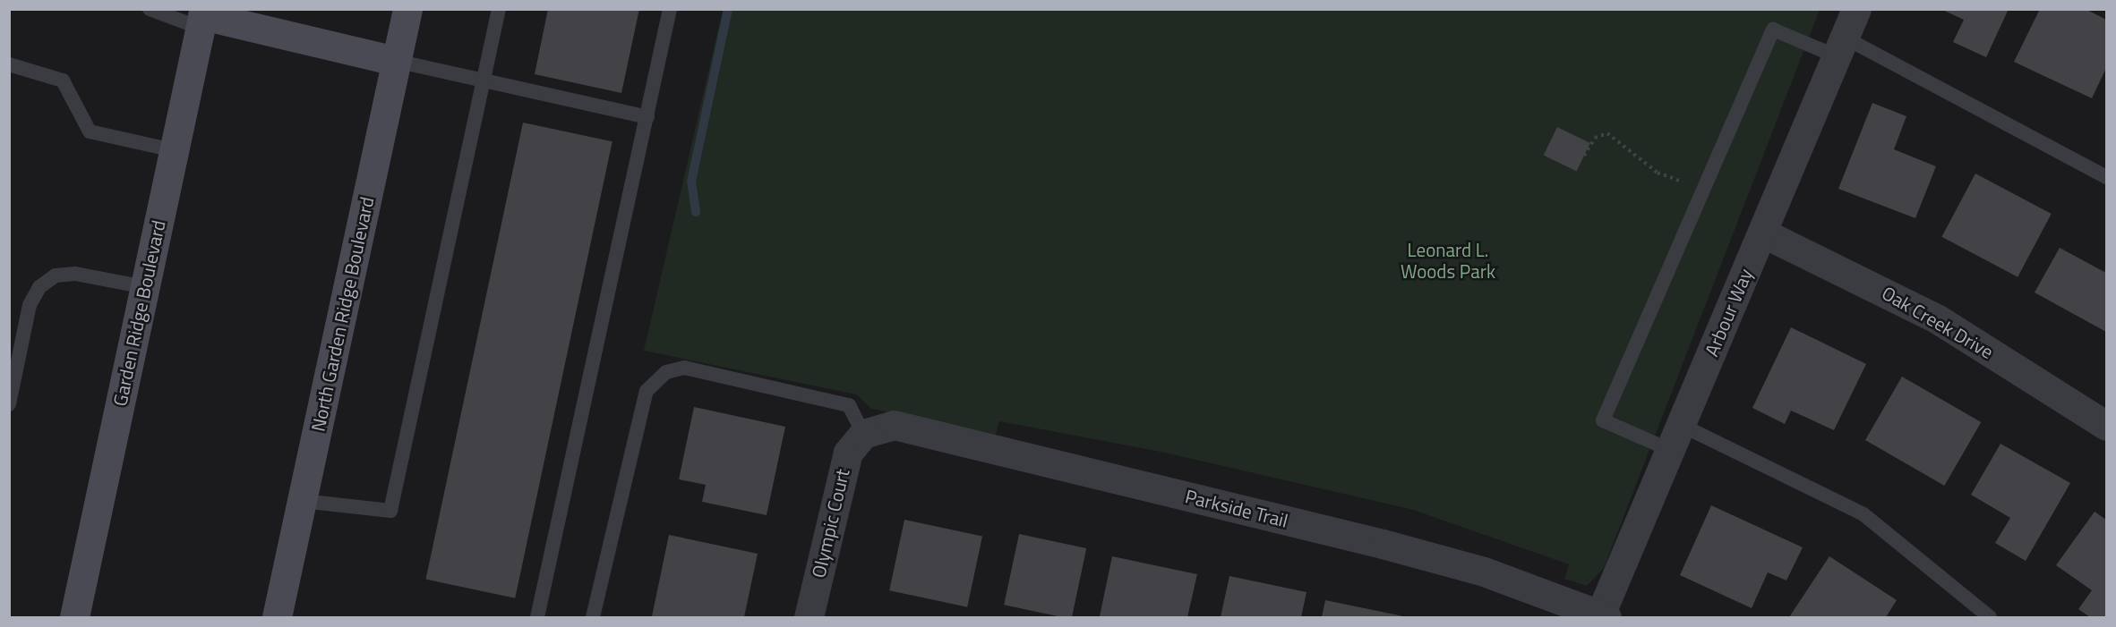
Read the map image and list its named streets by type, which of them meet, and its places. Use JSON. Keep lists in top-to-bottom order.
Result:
{
  "streets": {
    "main road": ["Garden Ridge Boulevard", "North Garden Ridge Boulevard"],
    "street": [
      "Arbour Way",
      "Oak Creek Drive",
      "Parkside Trail",
      "Olympic Court"
    ]
  },
  "crossings": [
    ["Arbour Way", "Oak Creek Drive"],
    ["Arbour Way", "Parkside Trail"],
    ["Parkside Trail", "Olympic Court"]
  ],
  "parks": ["Leonard L. Woods Park"]
}
